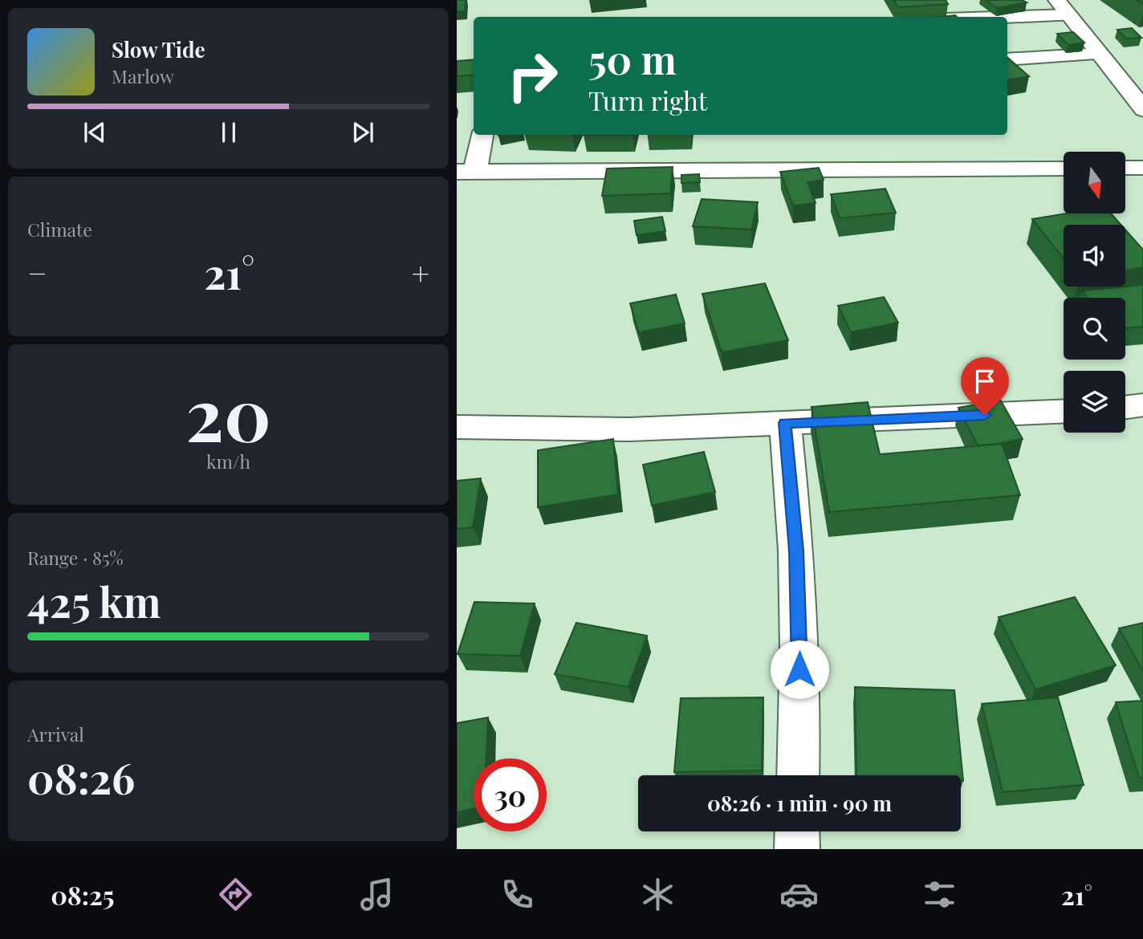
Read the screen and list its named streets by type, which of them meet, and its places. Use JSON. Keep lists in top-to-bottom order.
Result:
{
  "north": "bottom",
  "page": {
    "turn": ["50 m", "Turn right"],
    "song": ["Slow Tide", "Marlow"],
    "tile": [
      "Climate",
      ["20", "km/h"],
      ["Range · 85%", "425 km"],
      ["Arrival", "08:26"]
    ],
    "heat": ["−", "21°", "+"],
    "limit": "30",
    "trip": "08:26 · 1 min · 90 m",
    "tabs": ["08:25", "21°"]
  }
}
